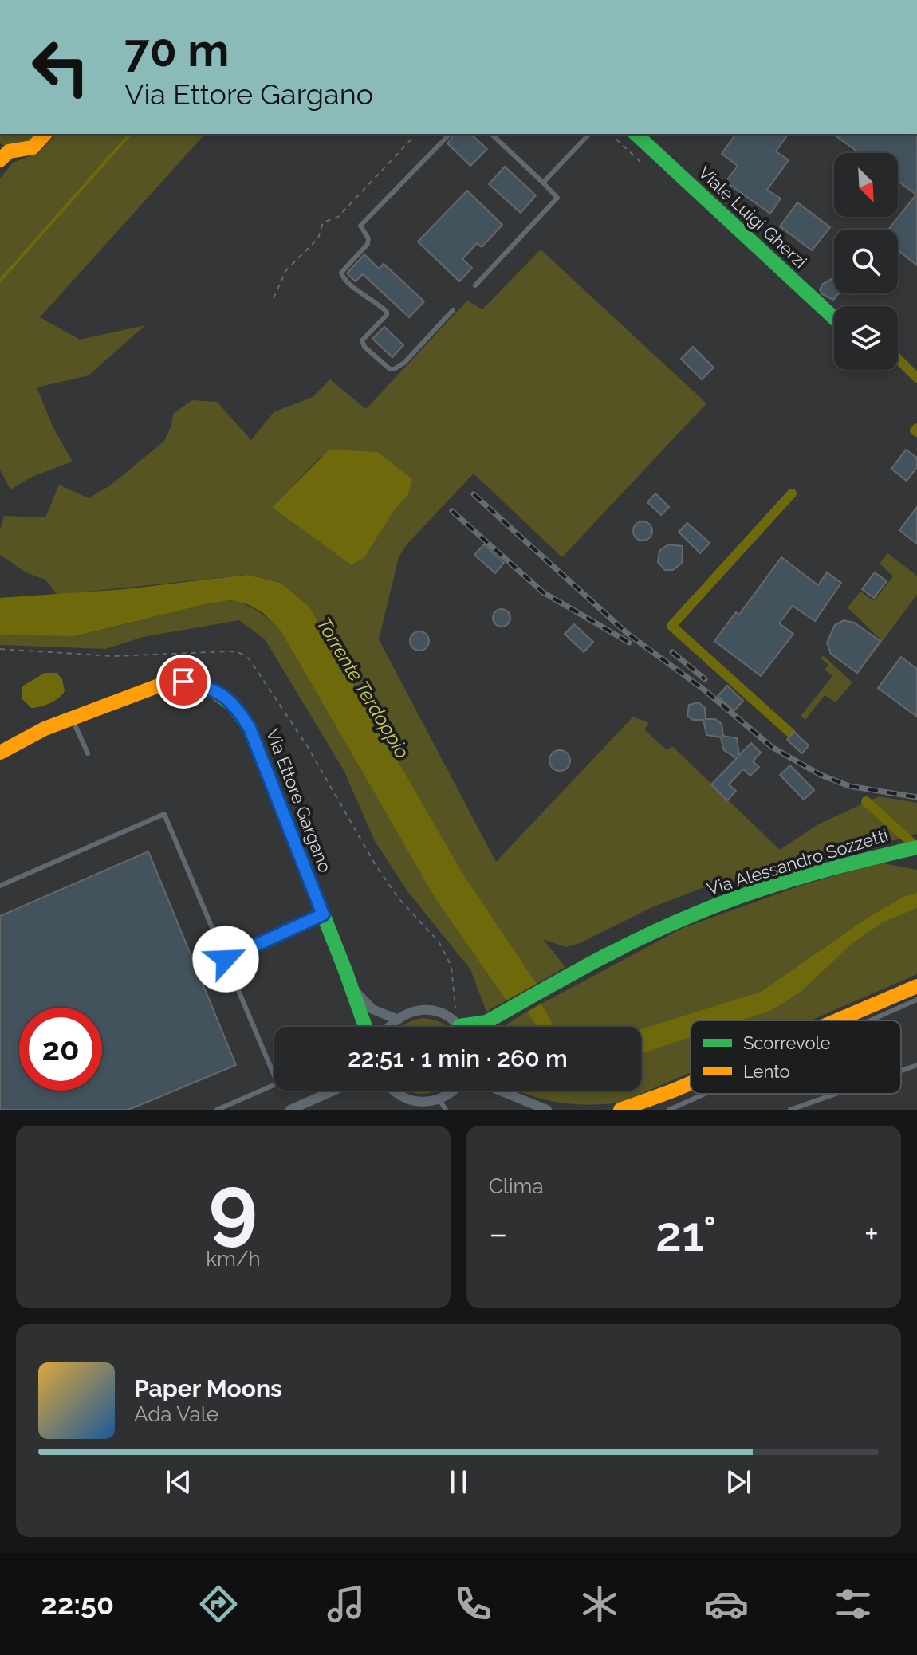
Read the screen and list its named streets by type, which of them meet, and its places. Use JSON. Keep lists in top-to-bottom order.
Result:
{
  "streets": {
    "street": ["Viale Luigi Gherzi", "Via Ettore Gargano", "Via Alessandro Sozzetti"]
  },
  "water": ["Torrente Terdoppio"],
  "legend": ["Scorrevole", "Lento"],
  "north": "bottom right",
  "page": {
    "turn": ["70 m", "Via Ettore Gargano"],
    "limit": "20",
    "trip": "22:51 · 1 min · 260 m",
    "tile": [
      ["9", "km/h"],
      "Clima"
    ],
    "heat": ["−", "21°", "+"],
    "song": ["Paper Moons", "Ada Vale"],
    "tabs": "22:50"
  }
}
